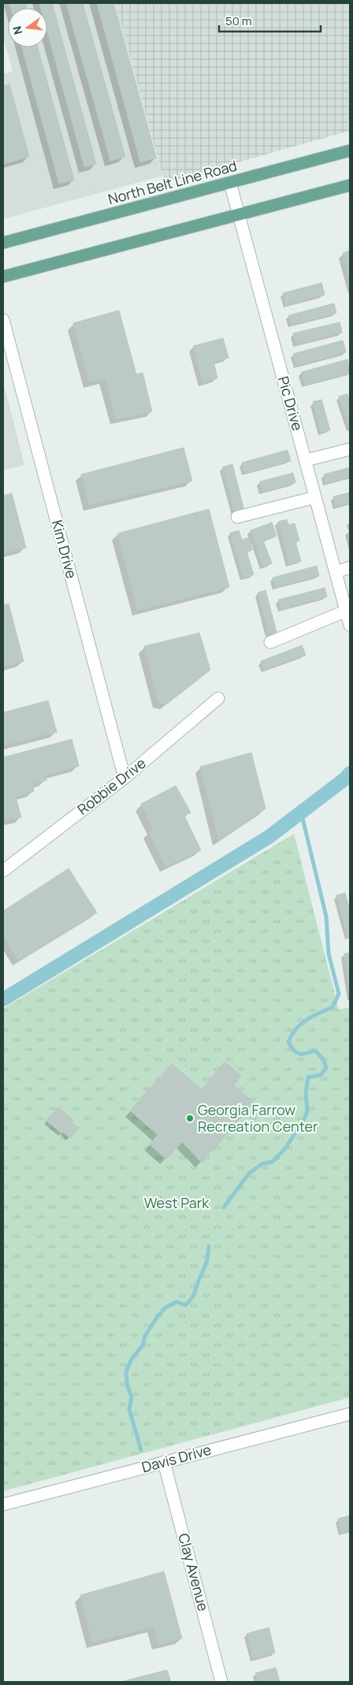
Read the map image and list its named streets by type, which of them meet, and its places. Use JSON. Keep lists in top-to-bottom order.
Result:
{
  "streets": {
    "main road": ["North Belt Line Road"],
    "street": [
      "Pic Drive",
      "Kim Drive",
      "Robbie Drive",
      "Davis Drive",
      "Clay Avenue"
    ]
  },
  "crossings": [
    ["North Belt Line Road", "Pic Drive"],
    ["Kim Drive", "Robbie Drive"],
    ["Davis Drive", "Clay Avenue"]
  ],
  "parks": ["West Park"],
  "places": ["Georgia Farrow Recreation Center"],
  "scale_bar": "50 m",
  "north": "left"
}
